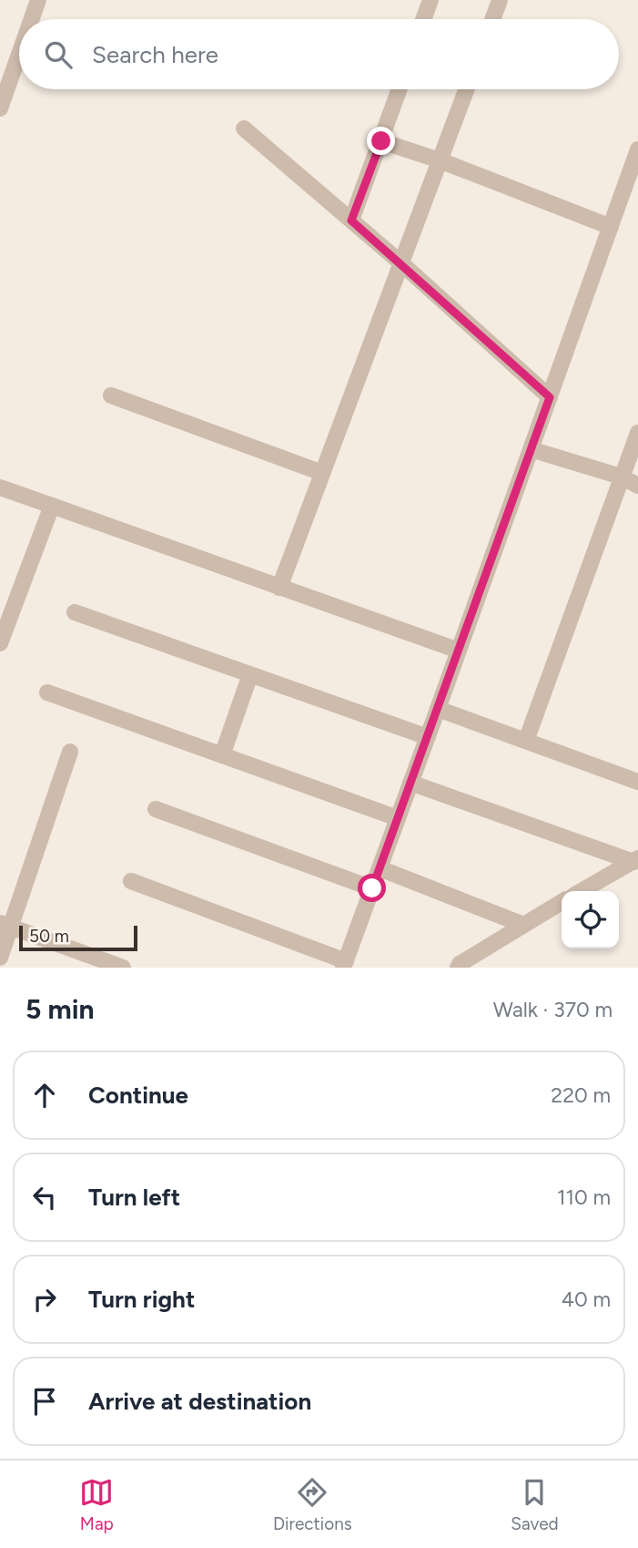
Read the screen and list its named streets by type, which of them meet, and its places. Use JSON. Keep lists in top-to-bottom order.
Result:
{
  "scale_bar": "50 m",
  "page": {
    "search": "Search here",
    "scale": "50 m",
    "heading": ["5 min", "Walk · 370 m"],
    "list": [
      ["Continue", "220 m"],
      ["Turn left", "110 m"],
      ["Turn right", "40 m"],
      "Arrive at destination"
    ],
    "nav": ["Map", "Directions", "Saved"]
  }
}
